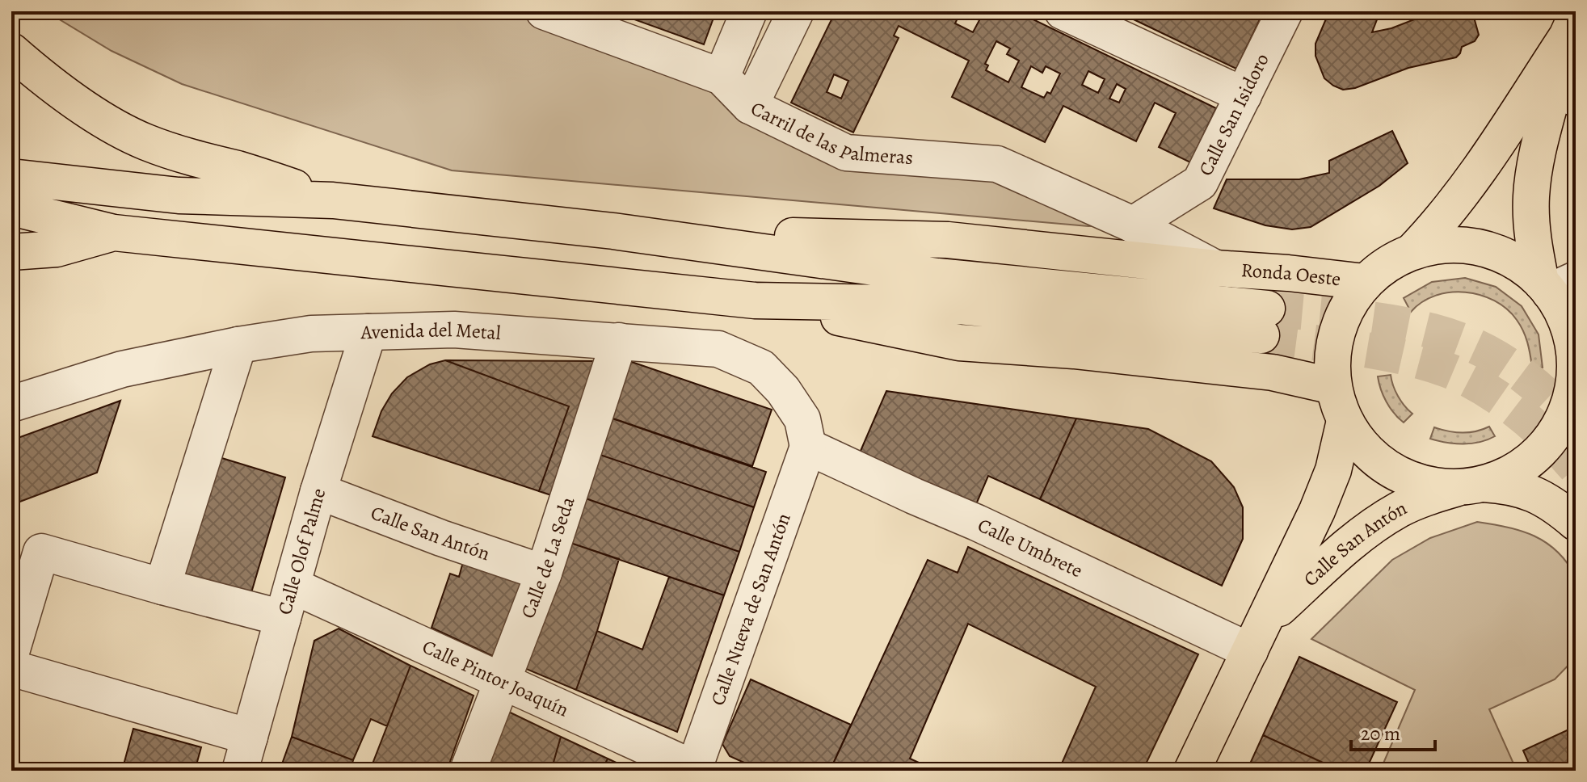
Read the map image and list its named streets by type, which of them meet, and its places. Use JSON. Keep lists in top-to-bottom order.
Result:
{
  "streets": {
    "main road": ["Ronda Oeste", "Calle San Antón"],
    "street": [
      "Calle San Isidoro",
      "Carril de las Palmeras",
      "Avenida del Metal",
      "Calle Umbrete",
      "Calle Olof Palme",
      "Calle de La Seda",
      "Calle Nueva de San Antón",
      "Calle Pintor Joaquín"
    ]
  },
  "crossings": [
    ["Calle San Isidoro", "Carril de las Palmeras"],
    ["Carril de las Palmeras", "Ronda Oeste"],
    ["Avenida del Metal", "Calle Umbrete"],
    ["Avenida del Metal", "Calle Olof Palme"],
    ["Avenida del Metal", "Calle de La Seda"],
    ["Avenida del Metal", "Calle Nueva de San Antón"],
    ["Calle San Antón", "Calle Umbrete"],
    ["Calle San Antón", "Calle Olof Palme"],
    ["Calle San Antón", "Calle de La Seda"],
    ["Calle Umbrete", "Calle Nueva de San Antón"],
    ["Calle Olof Palme", "Calle Pintor Joaquín"],
    ["Calle de La Seda", "Calle Pintor Joaquín"],
    ["Calle Nueva de San Antón", "Calle Pintor Joaquín"]
  ],
  "scale_bar": "20 m"
}
